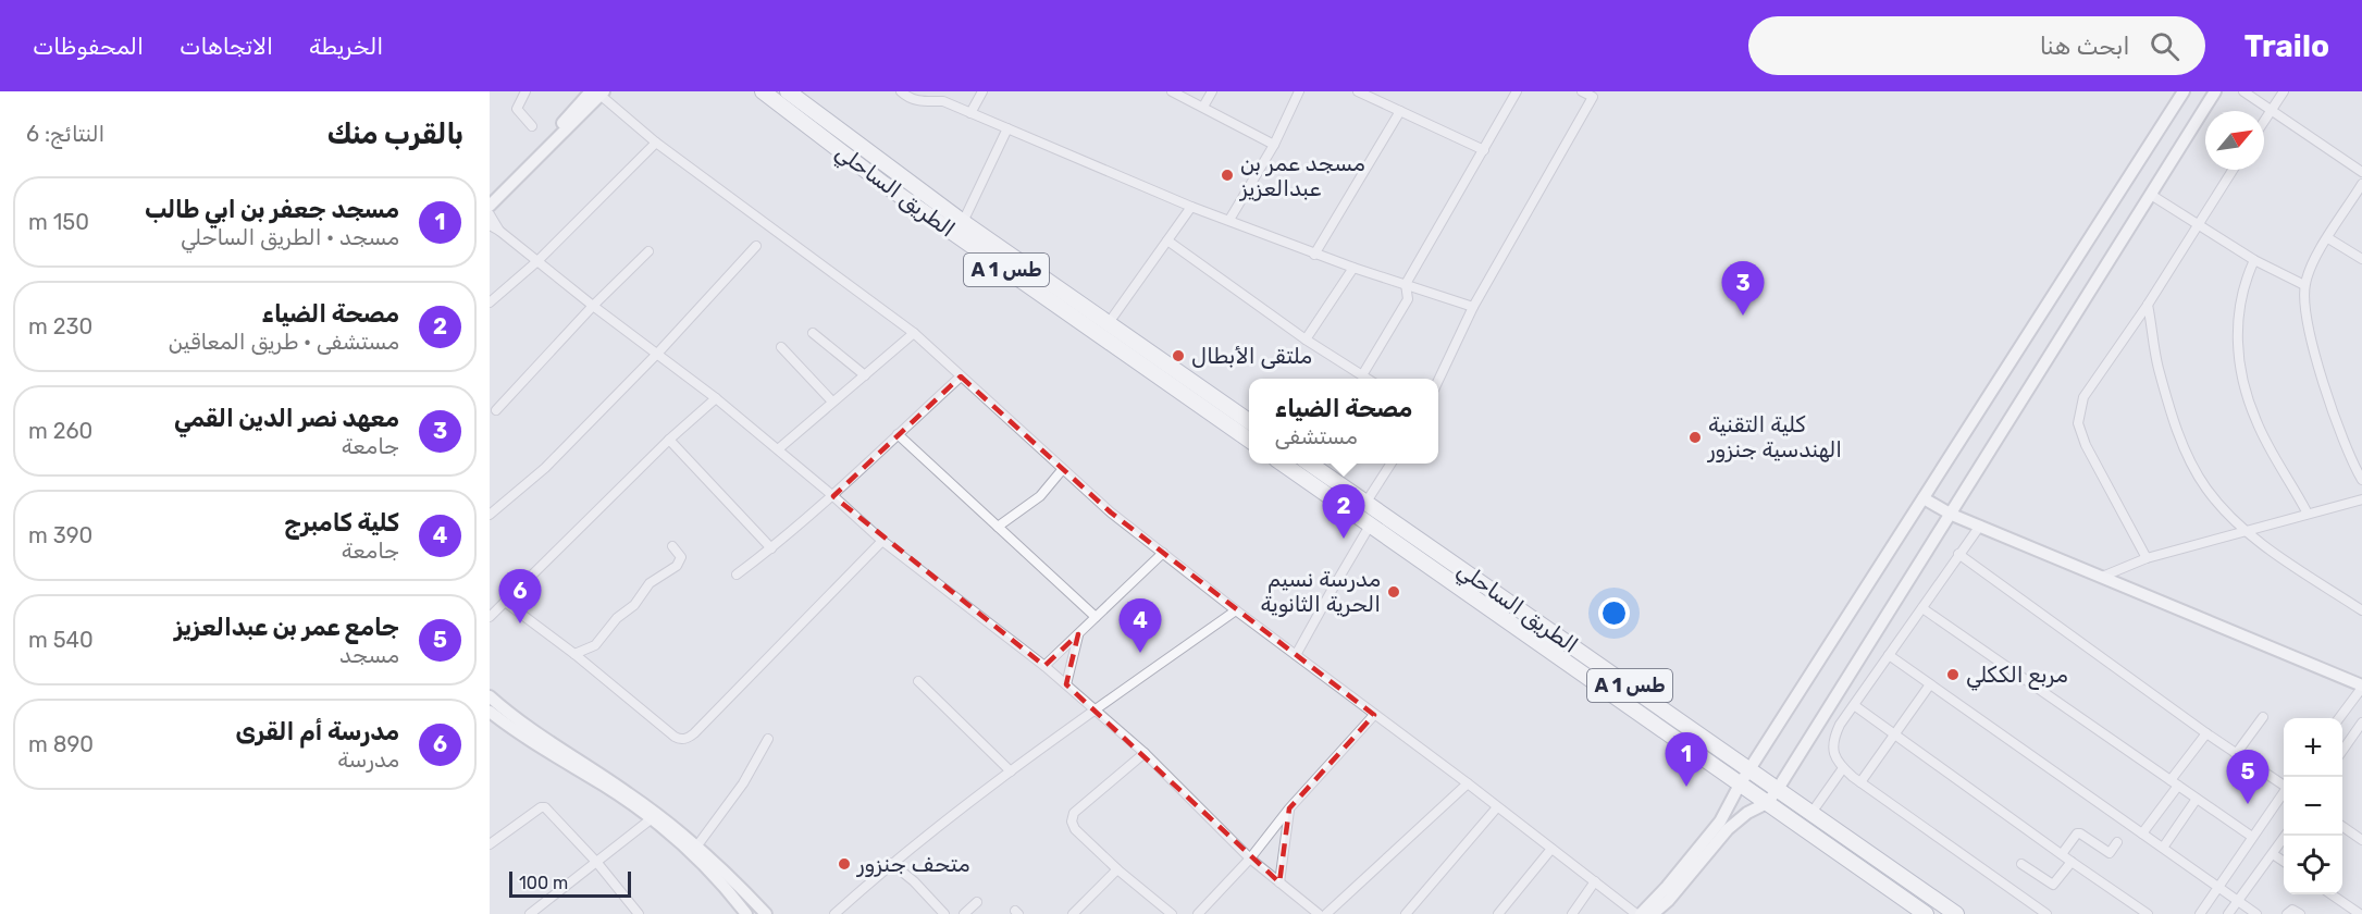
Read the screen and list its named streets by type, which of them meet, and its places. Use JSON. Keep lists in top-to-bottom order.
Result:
{
  "streets": {
    "highway": ["الطريق الساحلي", "A 1 طس"]
  },
  "places": [
    "مسجد عمر بن عبدالعزيز",
    "ملتقى الأبطال",
    "كلية التقنية الهندسية جنزور",
    "مدرسة نسيم الحرية الثانوية",
    "مربع الككلي",
    "متحف جنزور"
  ],
  "scale_bar": "100 m",
  "north": "top right",
  "page": {
    "header": "Trailo",
    "search": "ابحث هنا",
    "nav": ["الخريطة", "الاتجاهات", "المحفوظات"],
    "heading": ["بالقرب منك", "النتائج: 6"],
    "list": [
      {
        "mark": "1",
        "name": "مسجد جعفر بن ابي طالب",
        "note": "مسجد · الطريق الساحلي",
        "value": "150 m"
      },
      {
        "mark": "2",
        "name": "مصحة الضياء",
        "note": "مستشفى · طريق المعاقين",
        "value": "230 m"
      },
      {
        "mark": "3",
        "name": "معهد نصر الدين القمي",
        "note": "جامعة",
        "value": "260 m"
      },
      {
        "mark": "4",
        "name": "كلية كامبرج",
        "note": "جامعة",
        "value": "390 m"
      },
      {
        "mark": "5",
        "name": "جامع عمر بن عبدالعزيز",
        "note": "مسجد",
        "value": "540 m"
      },
      {
        "mark": "6",
        "name": "مدرسة أم القرى",
        "note": "مدرسة",
        "value": "890 m"
      }
    ],
    "pins": [
      "3",
      "2",
      "6",
      "4",
      "1",
      "5"
    ],
    "popup": ["مصحة الضياء", "مستشفى"],
    "map_buttons": ["+", "−"],
    "scale": "100 m"
  }
}
